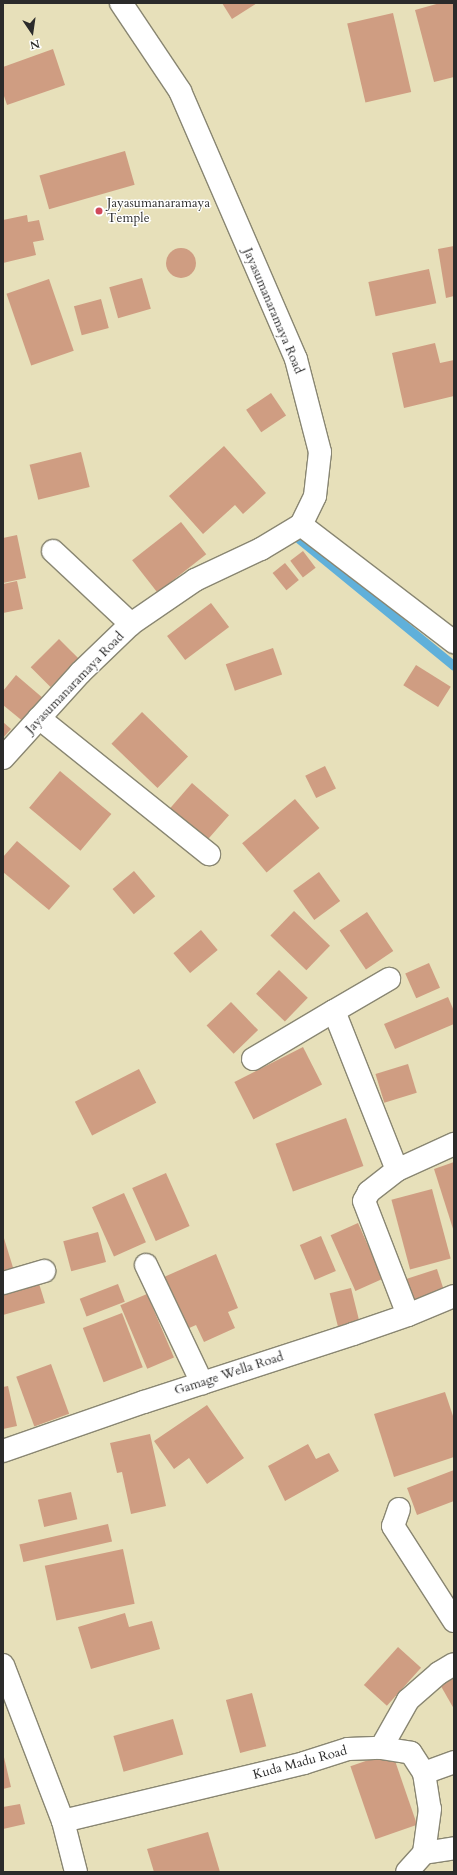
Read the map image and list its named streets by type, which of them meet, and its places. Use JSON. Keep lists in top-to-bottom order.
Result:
{
  "streets": {
    "street": ["Jayasumanaramaya Road", "Gamage Wella Road", "Kuda Madu Road"]
  },
  "places": ["Jayasumanaramaya Temple"],
  "north": "bottom"
}
